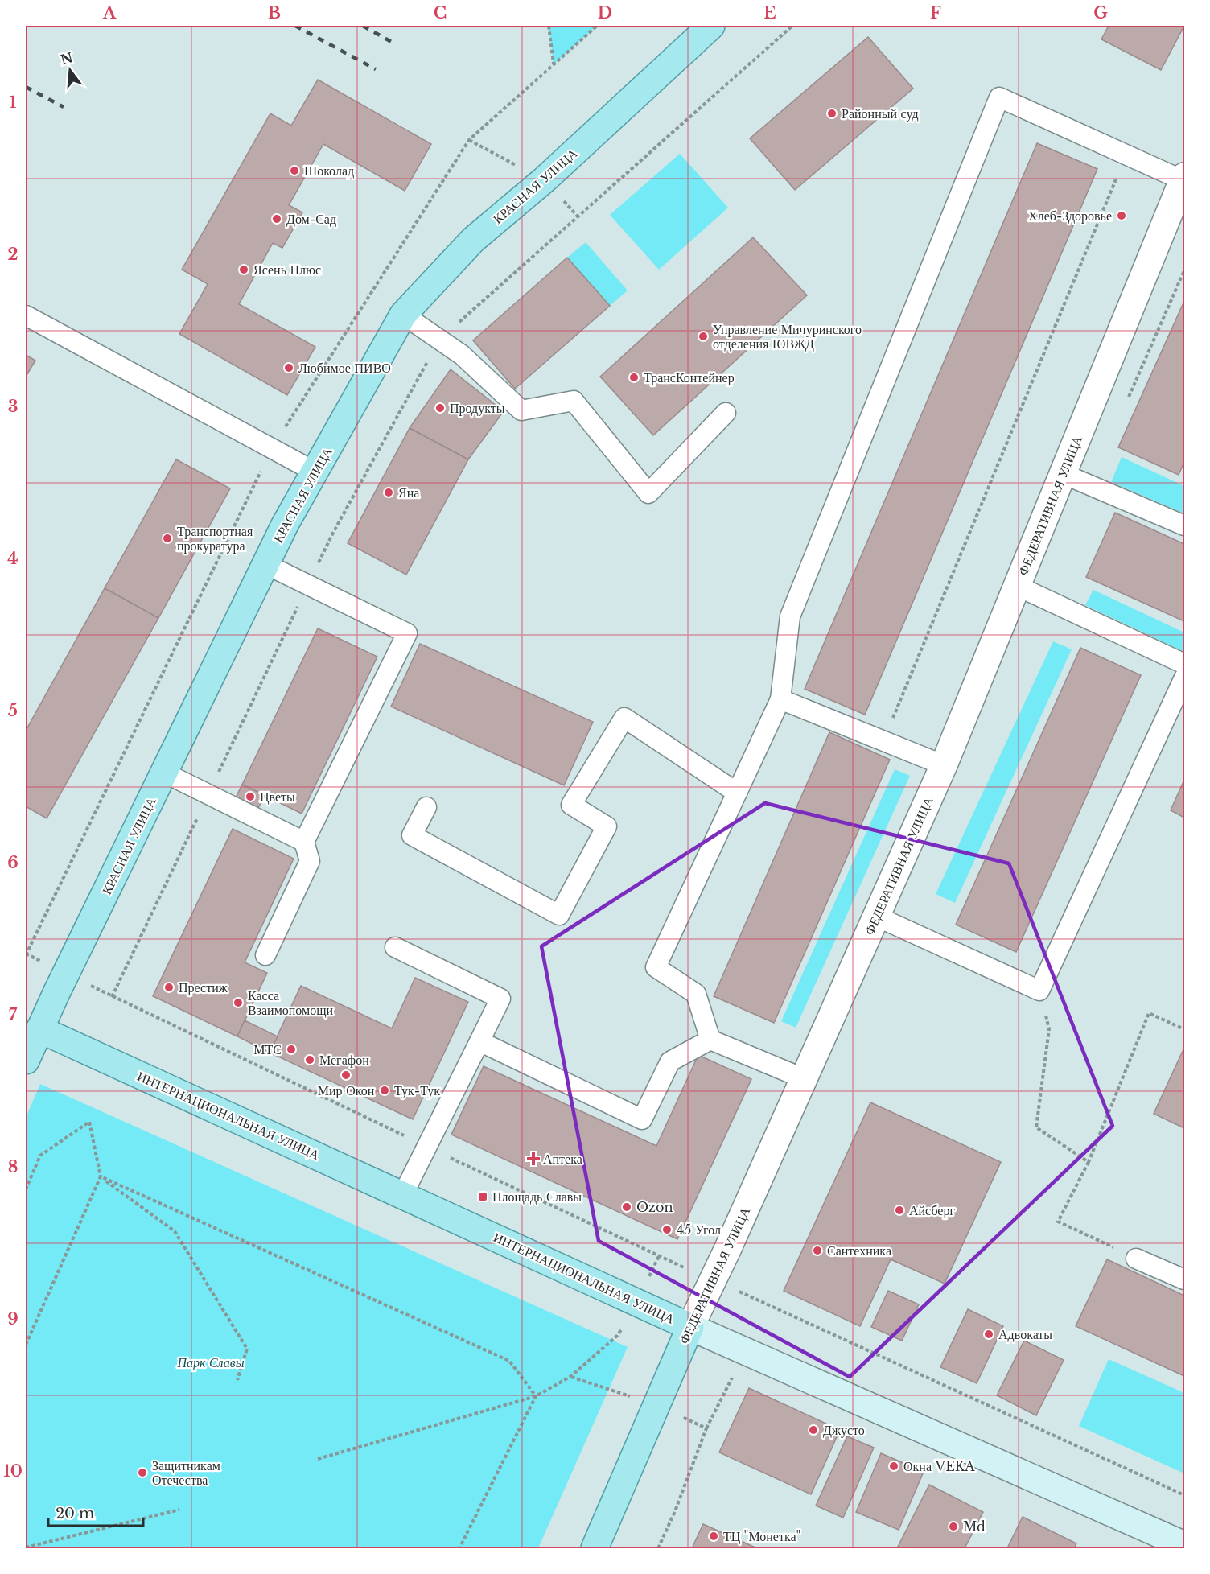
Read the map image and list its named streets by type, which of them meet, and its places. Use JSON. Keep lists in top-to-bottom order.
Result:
{
  "streets": {
    "main road": ["КРАСНАЯ УЛИЦА", "ФЕДЕРАТИВНАЯ УЛИЦА", "ИНТЕРНАЦИОНАЛЬНАЯ УЛИЦА"]
  },
  "crossings": [
    ["КРАСНАЯ УЛИЦА", "ИНТЕРНАЦИОНАЛЬНАЯ УЛИЦА"],
    ["ФЕДЕРАТИВНАЯ УЛИЦА", "ИНТЕРНАЦИОНАЛЬНАЯ УЛИЦА"]
  ],
  "parks": ["Парк Славы"],
  "places": {
    "other": [
      "Районный суд",
      "Шоколад",
      "Хлеб-Здоровье",
      "Дом-Сад",
      "Ясень Плюс",
      "Управление Мичуринского отделения ЮВЖД",
      "Любимое ПИВО",
      "ТрансКонтейнер",
      "Продукты",
      "Яна",
      "Транспортная прокуратура",
      "Цветы",
      "Престиж",
      "Касса Взаимопомощи",
      "МТС",
      "Мегафон",
      "Мир Окон",
      "Тук-Тук",
      "Ozon",
      "Айсберг",
      "45 Угол",
      "Сантехника",
      "Адвокаты",
      "Джусто",
      "Окна VEKA",
      "Защитникам Отечества",
      "Md",
      "ТЦ \"Монетка\""
    ],
    "health": ["Аптека"],
    "transit": ["Площадь Славы"]
  },
  "scale_bar": "20 m",
  "north": "top",
  "grid": {
    "columns": [
      "A",
      "B",
      "C",
      "D",
      "E",
      "F",
      "G"
    ],
    "rows": [
      "1",
      "2",
      "3",
      "4",
      "5",
      "6",
      "7",
      "8",
      "9",
      "10"
    ]
  }
}
